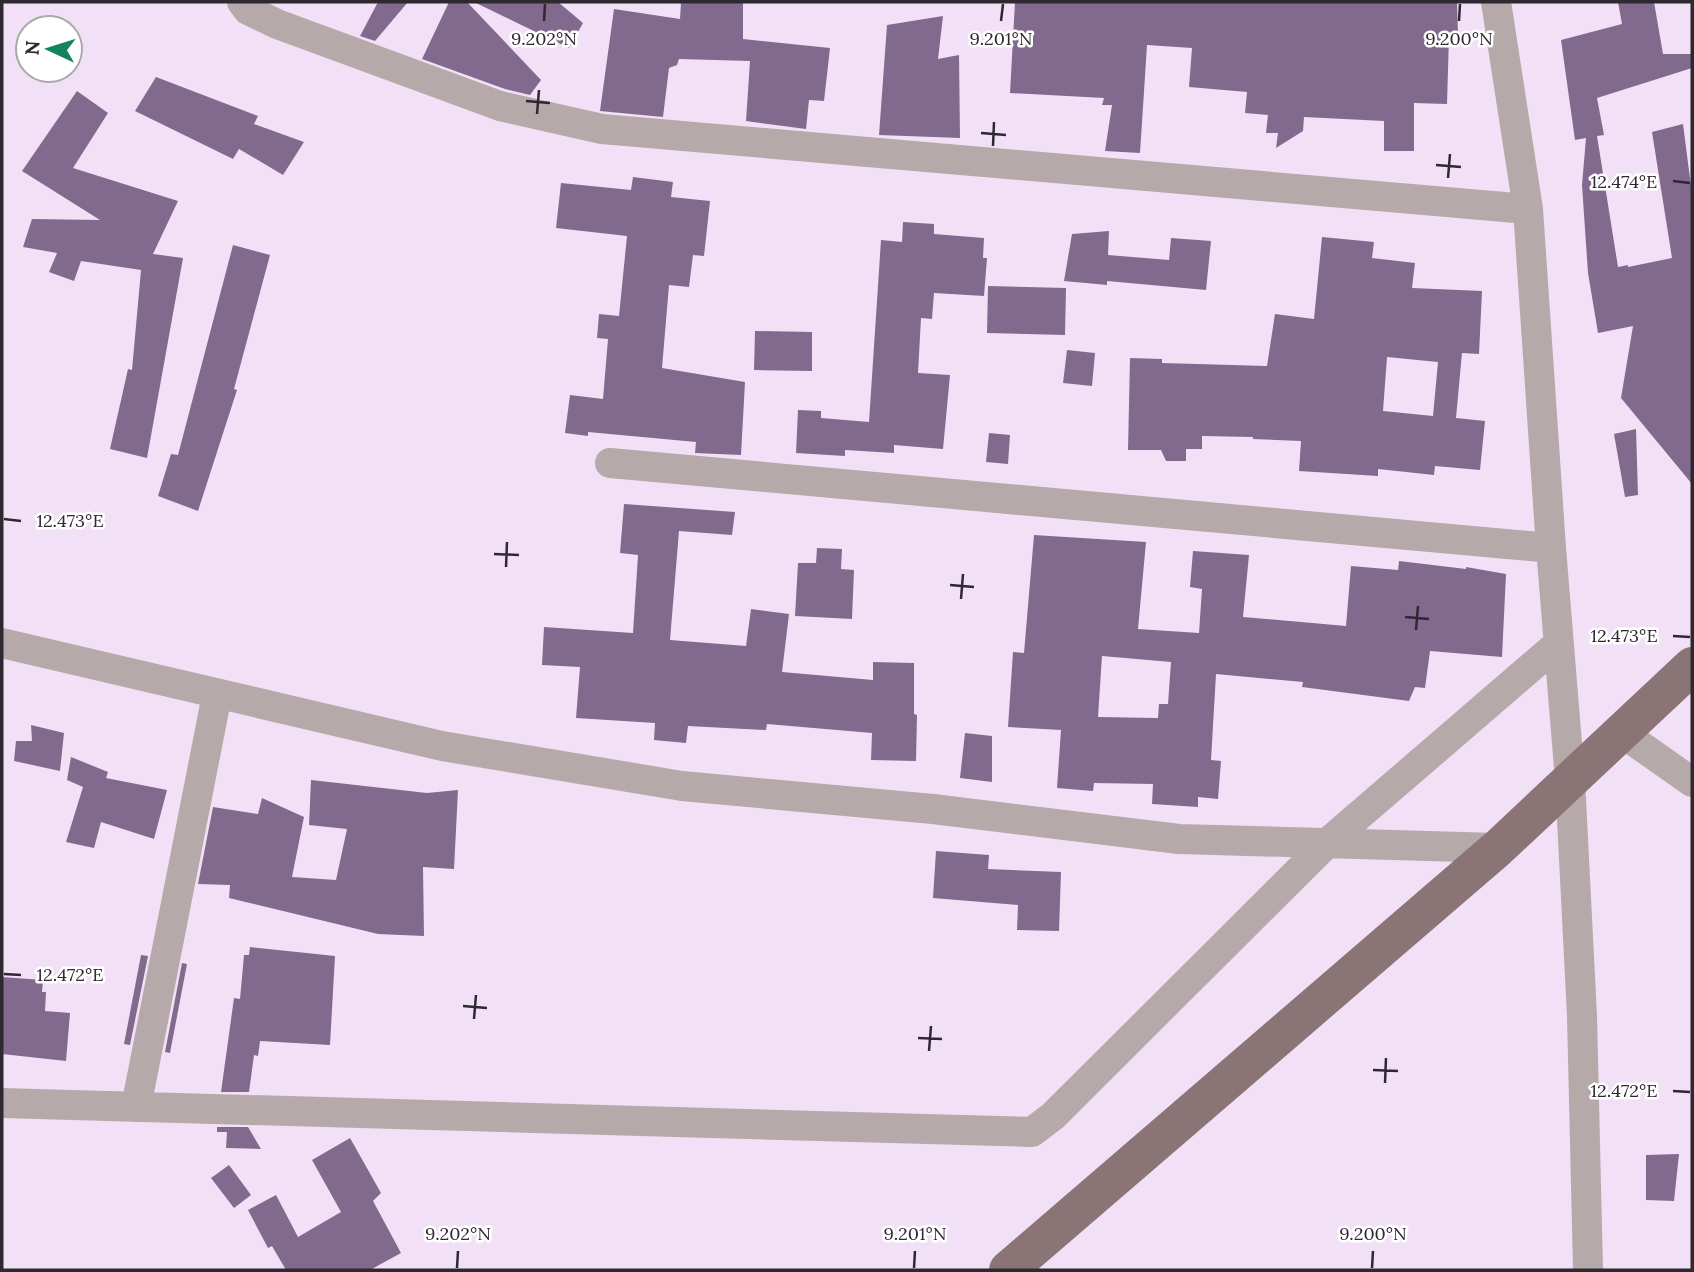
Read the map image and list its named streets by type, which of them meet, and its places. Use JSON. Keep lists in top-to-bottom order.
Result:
{
  "north": "left",
  "coordinates": [
    "9.202°N",
    "9.201°N",
    "9.200°N",
    "12.474°E",
    "12.473°E",
    "12.472°E"
  ]
}
